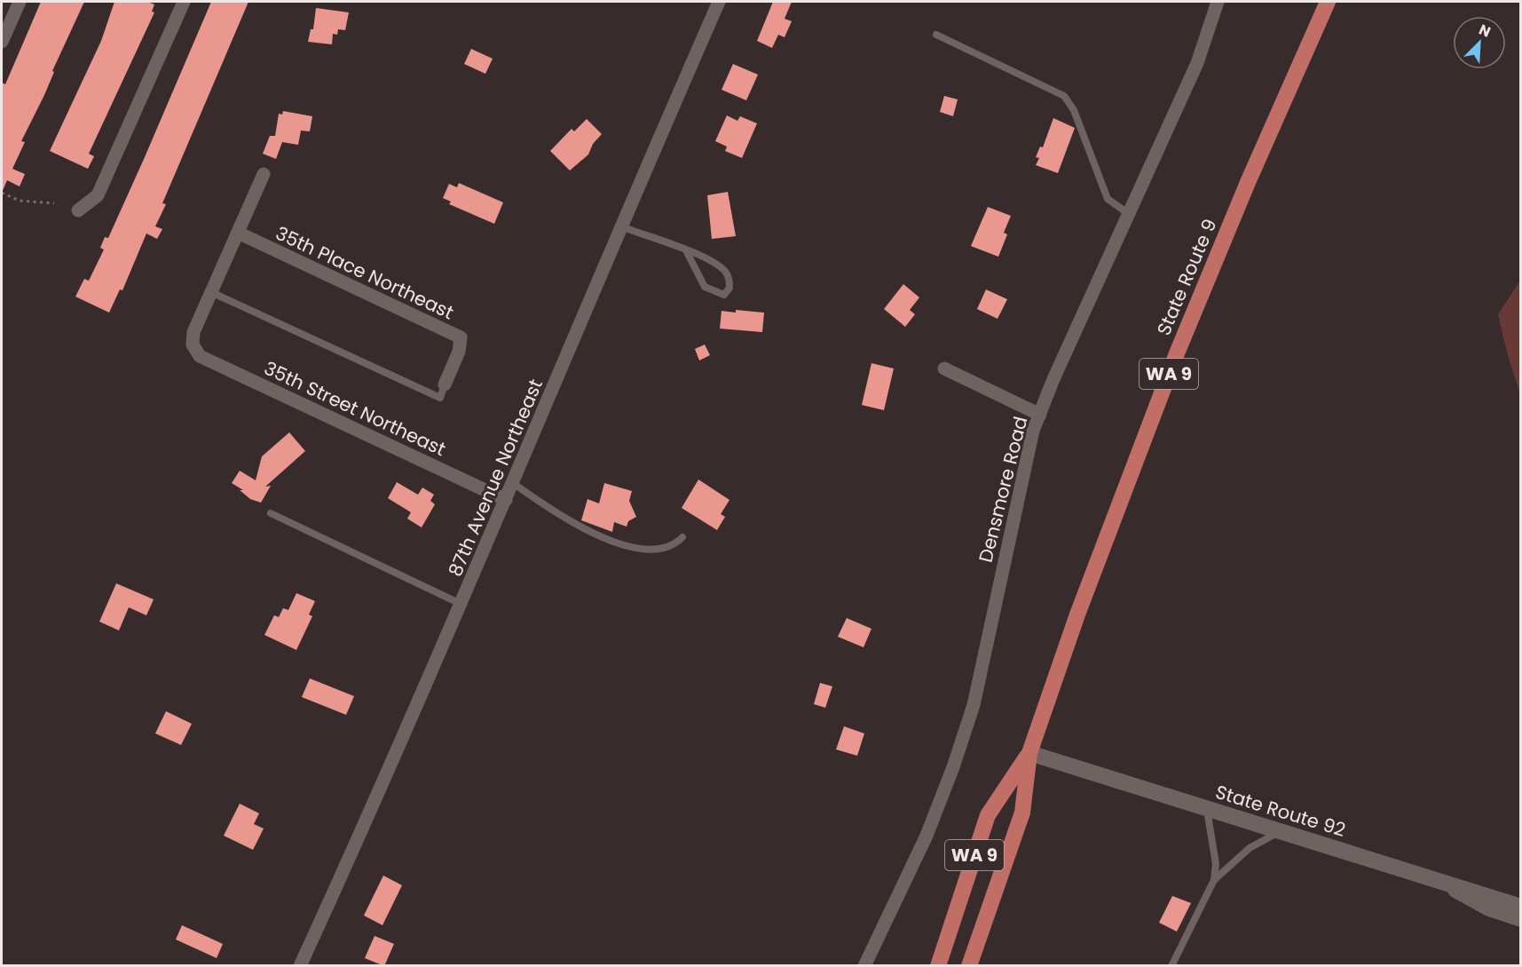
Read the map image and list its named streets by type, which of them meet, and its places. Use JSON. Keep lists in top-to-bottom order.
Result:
{
  "streets": {
    "main road": ["State Route 9", "WA 9", "State Route 92"],
    "street": [
      "35th Place Northeast",
      "35th Street Northeast",
      "87th Avenue Northeast",
      "Densmore Road"
    ]
  },
  "crossings": [
    ["State Route 9", "State Route 92"],
    ["35th Street Northeast", "87th Avenue Northeast"]
  ],
  "north": "top right"
}
